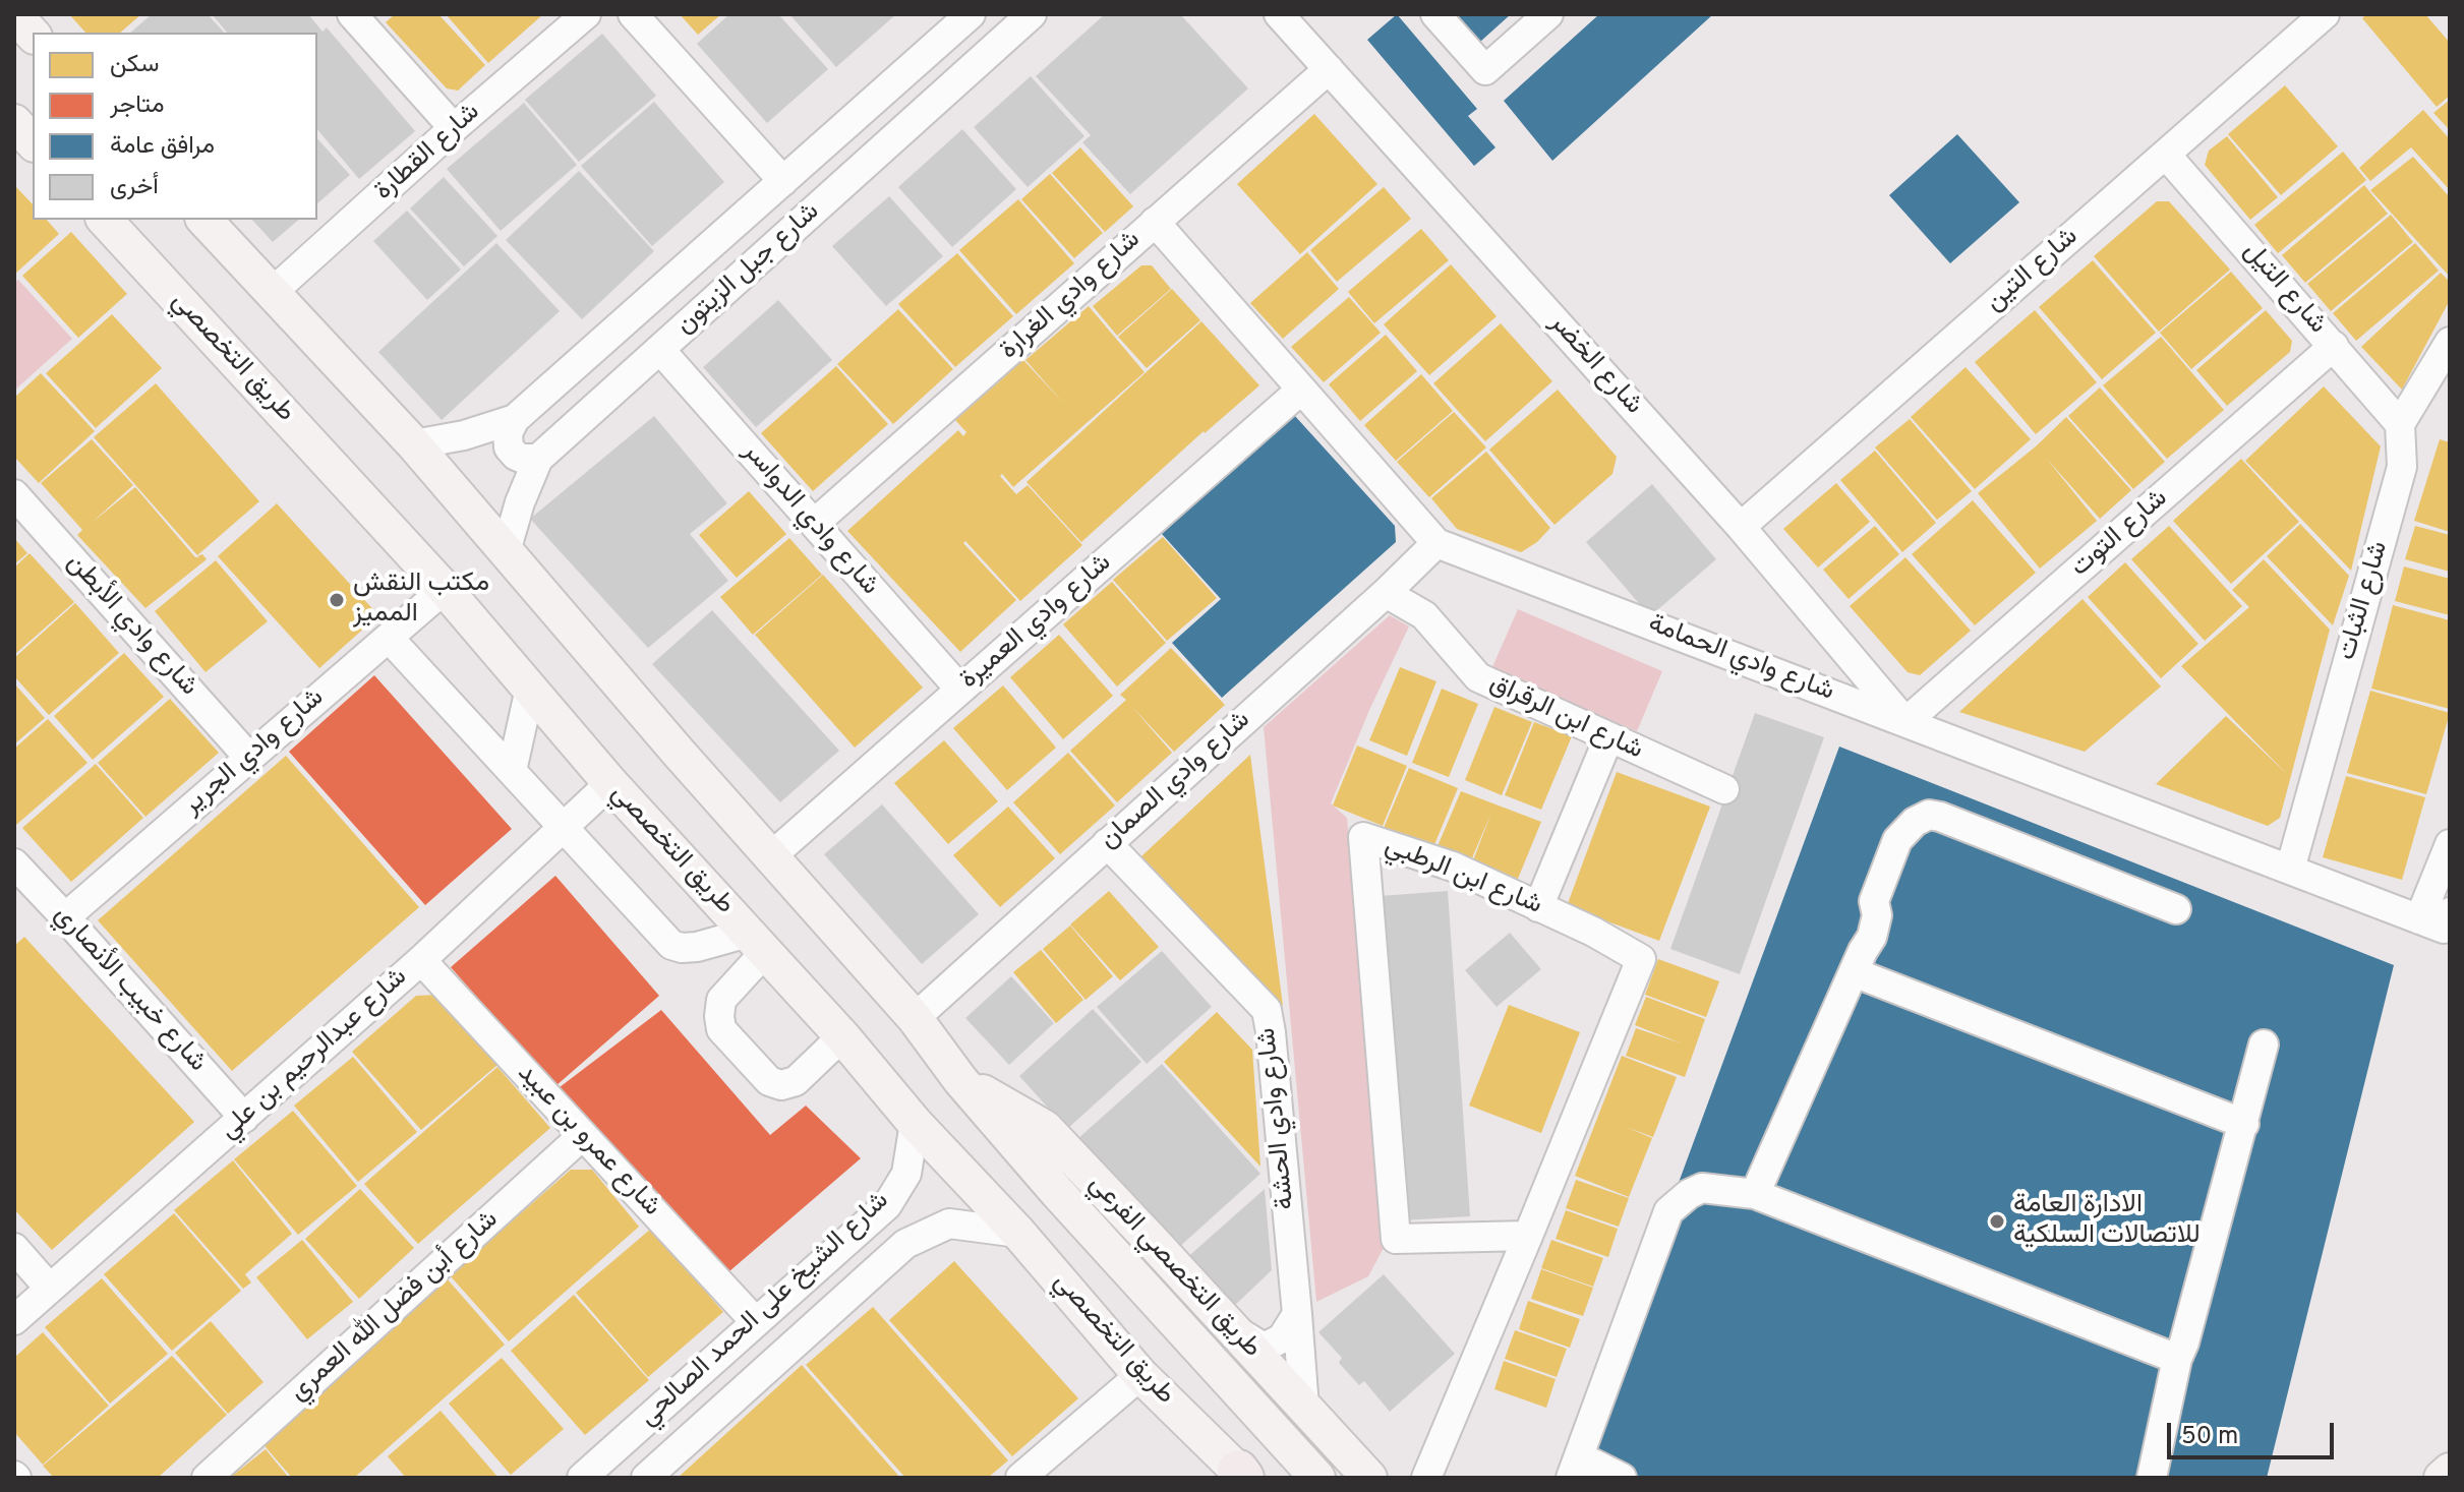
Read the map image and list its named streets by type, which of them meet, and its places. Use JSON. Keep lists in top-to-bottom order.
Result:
{
  "streets": {
    "main road": ["طريق التخصصي", "طريق التخصصي الفرعي"],
    "street": [
      "شارع القطارة",
      "شارع جبل الزيتون",
      "شارع التين",
      "شارع التيل",
      "شارع وادي الغرارة",
      "شارع الخضر",
      "شارع وادي الدواسر",
      "شارع التوت",
      "شارع الثبات",
      "شارع وادي العميرة",
      "شارع وادي الأبطن",
      "شارع وادي الحمامة",
      "شارع ابن الرقراق",
      "شارع وادي الجرير",
      "شارع وادي الصمان",
      "شارع ابن الرطبي",
      "شارع خبيب الأنصاري",
      "شارع عبدالرحيم بن علي",
      "شارع وادي الحشة",
      "شارع عمرو بن عبيد",
      "شارع أبن فضل الله العمري",
      "شارع الشيخ على الحمد الصالحي"
    ]
  },
  "crossings": [
    ["شارع جبل الزيتون", "شارع وادي الدواسر"],
    ["شارع التين", "شارع التيل"],
    ["شارع التين", "شارع الخضر"],
    ["شارع التيل", "شارع التوت"],
    ["شارع التيل", "شارع الثبات"],
    ["شارع وادي الغرارة", "شارع الخضر"],
    ["شارع وادي الغرارة", "شارع وادي الدواسر"],
    ["شارع وادي الغرارة", "شارع وادي الحمامة"],
    ["طريق التخصصي", "شارع وادي الجرير"],
    ["طريق التخصصي", "شارع عبدالرحيم بن علي"],
    ["طريق التخصصي", "شارع الشيخ على الحمد الصالحي"],
    ["شارع الخضر", "شارع التوت"],
    ["شارع الخضر", "شارع وادي الحمامة"],
    ["شارع وادي الدواسر", "شارع وادي العميرة"],
    ["شارع التوت", "شارع وادي الحمامة"],
    ["شارع الثبات", "شارع وادي الحمامة"],
    ["شارع وادي العميرة", "شارع وادي الحمامة"],
    ["شارع وادي الأبطن", "شارع وادي الجرير"],
    ["شارع وادي الحمامة", "شارع وادي الصمان"],
    ["شارع ابن الرقراق", "شارع وادي الصمان"],
    ["شارع وادي الجرير", "شارع خبيب الأنصاري"],
    ["شارع وادي الصمان", "شارع وادي الحشة"],
    ["شارع خبيب الأنصاري", "شارع عبدالرحيم بن علي"],
    ["شارع عبدالرحيم بن علي", "شارع عمرو بن عبيد"],
    ["شارع وادي الحشة", "طريق التخصصي الفرعي"],
    ["شارع عمرو بن عبيد", "شارع أبن فضل الله العمري"],
    ["شارع عمرو بن عبيد", "شارع الشيخ على الحمد الصالحي"]
  ],
  "places": ["مكتب النقش المميز", "الادارة العامة للاتصالات السلكية"],
  "legend": [
    "سكن",
    "متاجر",
    "مرافق عامة",
    "أخرى"
  ],
  "scale_bar": "50 m"
}
